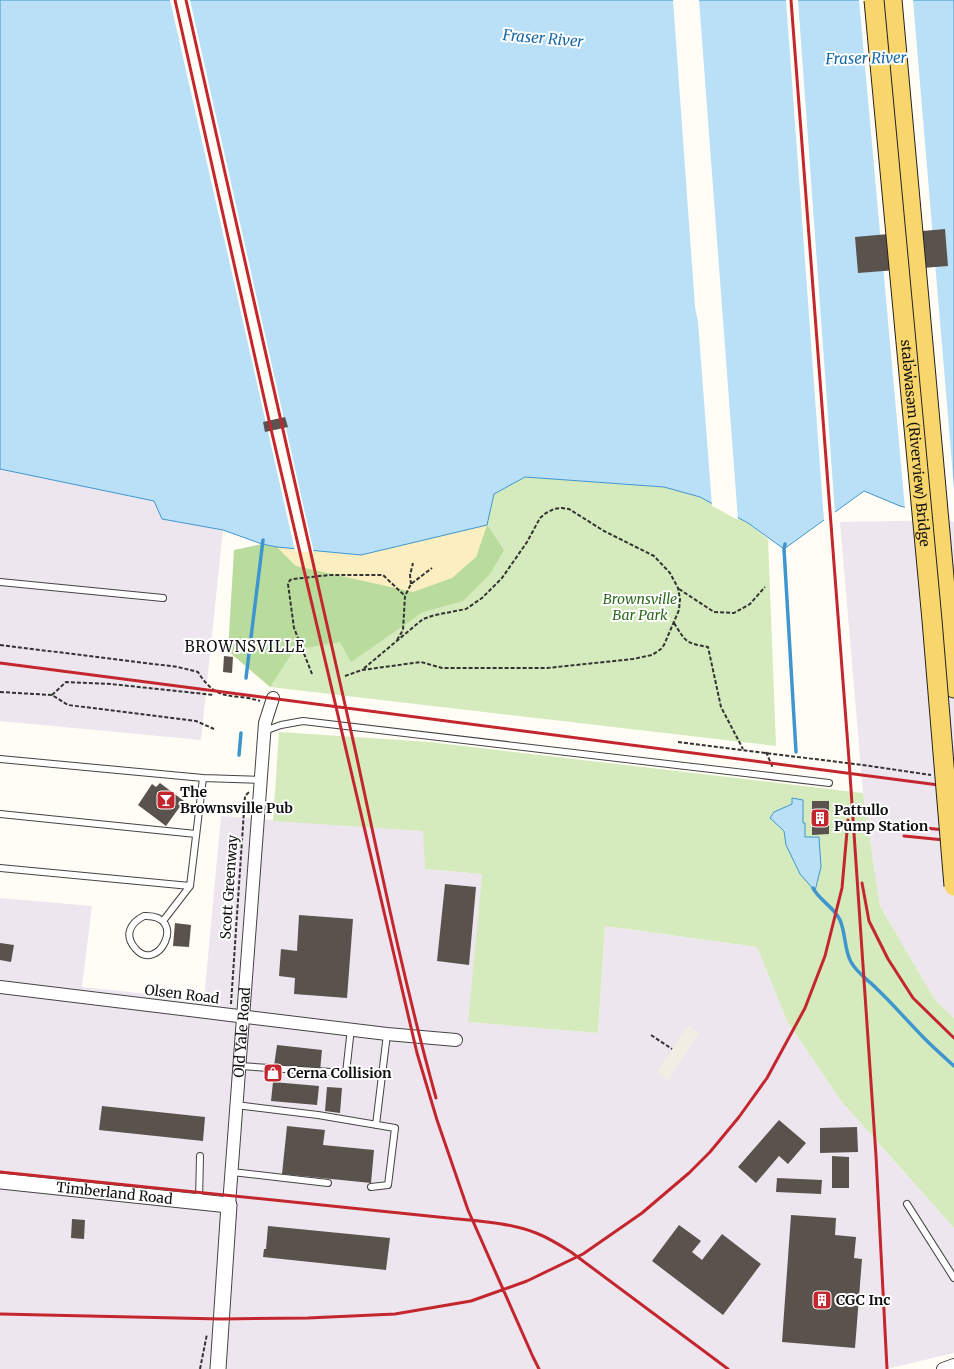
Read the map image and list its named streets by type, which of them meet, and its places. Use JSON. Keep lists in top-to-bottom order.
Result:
{
  "streets": {
    "main road": ["stal̕əw̓asəm (Riverview) Bridge"],
    "street": ["Olsen Road", "Old Yale Road", "Timberland Road"],
    "path": ["Scott Greenway"]
  },
  "crossings": [
    ["Scott Greenway", "Old Yale Road"],
    ["Olsen Road", "Old Yale Road"],
    ["Old Yale Road", "Timberland Road"]
  ],
  "districts": ["BROWNSVILLE"],
  "water": ["Fraser River"],
  "parks": ["Brownsville Bar Park"],
  "places": {
    "bar": ["The Brownsville Pub"],
    "building": ["Pattullo Pump Station", "CGC Inc"],
    "shop": ["Cerna Collision"]
  }
}
